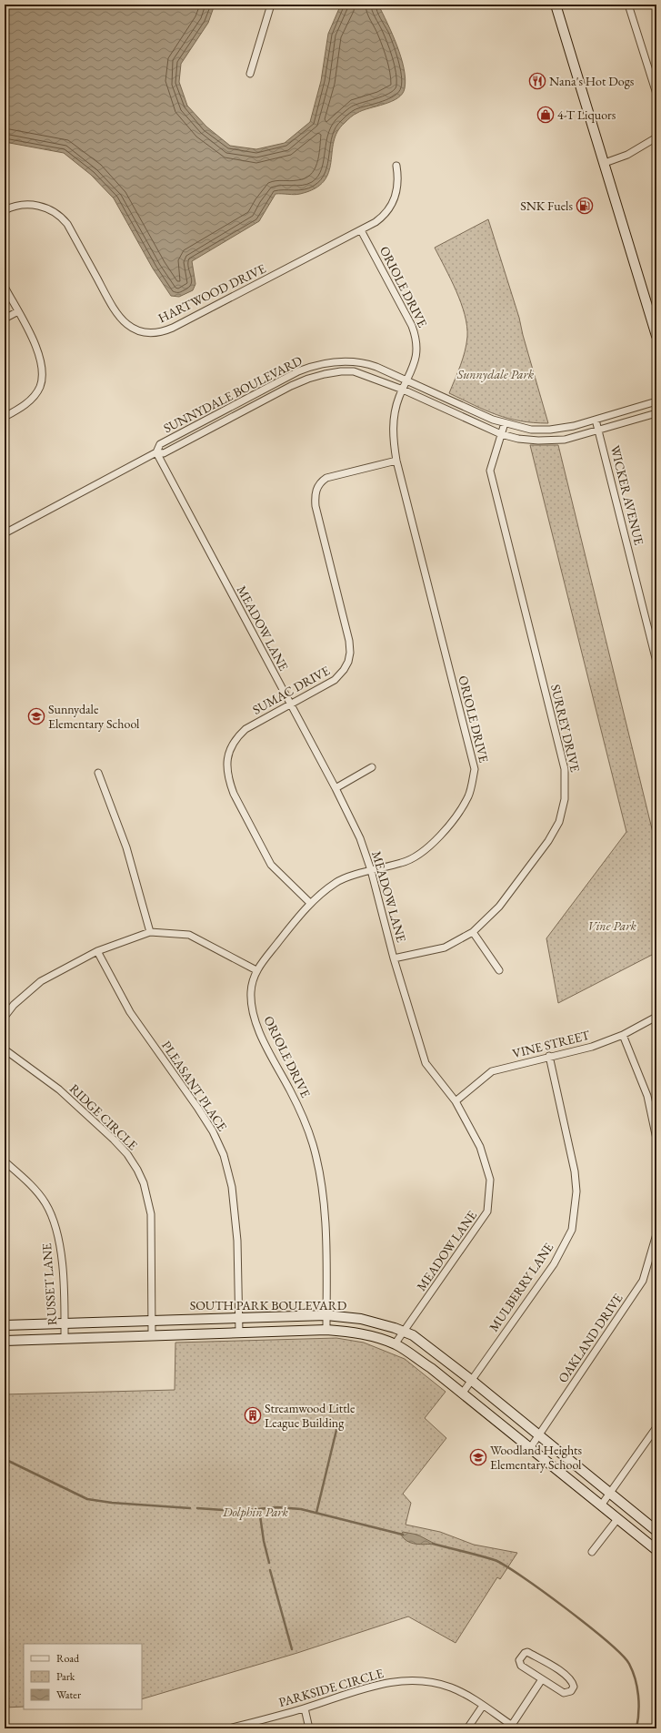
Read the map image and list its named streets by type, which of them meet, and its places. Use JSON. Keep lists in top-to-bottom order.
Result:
{
  "streets": {
    "street": [
      "ORIOLE DRIVE",
      "HARTWOOD DRIVE",
      "SUNNYDALE BOULEVARD",
      "WICKER AVENUE",
      "MEADOW LANE",
      "SUMAC DRIVE",
      "SURREY DRIVE",
      "VINE STREET",
      "PLEASANT PLACE",
      "RIDGE CIRCLE",
      "RUSSET LANE",
      "MULBERRY LANE",
      "SOUTH PARK BOULEVARD",
      "OAKLAND DRIVE",
      "PARKSIDE CIRCLE"
    ]
  },
  "crossings": [
    ["ORIOLE DRIVE", "HARTWOOD DRIVE"],
    ["ORIOLE DRIVE", "SUNNYDALE BOULEVARD"],
    ["ORIOLE DRIVE", "MEADOW LANE"],
    ["ORIOLE DRIVE", "SUMAC DRIVE"],
    ["ORIOLE DRIVE", "SOUTH PARK BOULEVARD"],
    ["SUNNYDALE BOULEVARD", "WICKER AVENUE"],
    ["SUNNYDALE BOULEVARD", "MEADOW LANE"],
    ["SUNNYDALE BOULEVARD", "SURREY DRIVE"],
    ["MEADOW LANE", "SUMAC DRIVE"],
    ["MEADOW LANE", "SURREY DRIVE"],
    ["MEADOW LANE", "VINE STREET"],
    ["MEADOW LANE", "SOUTH PARK BOULEVARD"],
    ["VINE STREET", "MULBERRY LANE"],
    ["PLEASANT PLACE", "SOUTH PARK BOULEVARD"],
    ["RIDGE CIRCLE", "SOUTH PARK BOULEVARD"],
    ["RUSSET LANE", "SOUTH PARK BOULEVARD"],
    ["MULBERRY LANE", "SOUTH PARK BOULEVARD"],
    ["SOUTH PARK BOULEVARD", "OAKLAND DRIVE"]
  ],
  "parks": ["Sunnydale Park", "Vine Park", "Dolphin Park"],
  "places": {
    "restaurant": ["Nana's Hot Dogs"],
    "shop": ["4-T Liquors"],
    "fuel station": ["SNK Fuels"],
    "school or university": ["Sunnydale Elementary School", "Woodland Heights Elementary School"],
    "building": ["Streamwood Little League Building"]
  },
  "legend": ["Road", "Park", "Water"]
}
